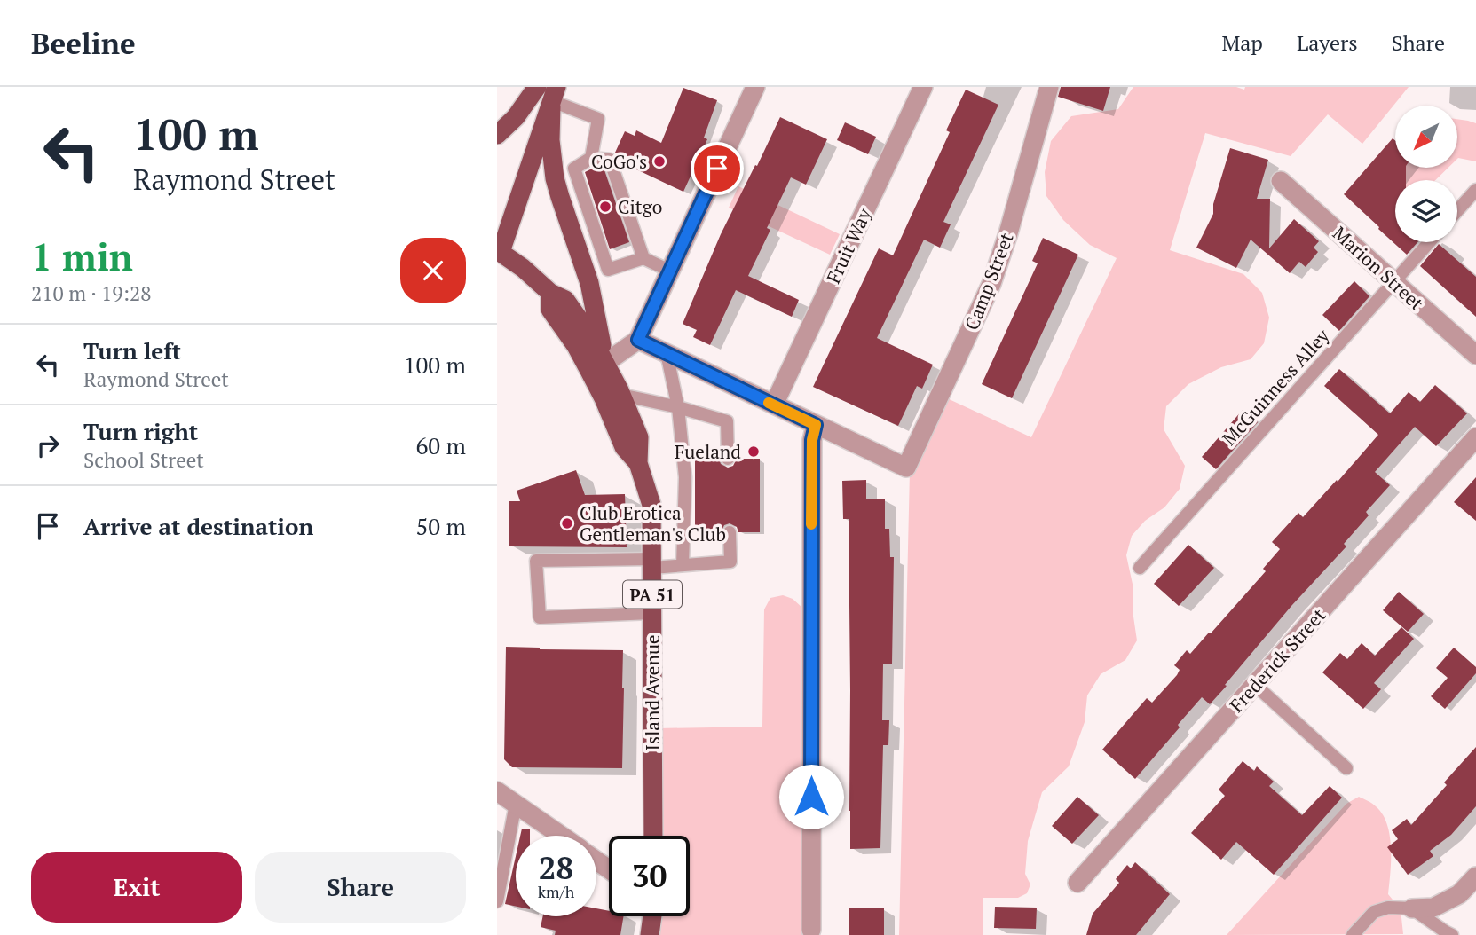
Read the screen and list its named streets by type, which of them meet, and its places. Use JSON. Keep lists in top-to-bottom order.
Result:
{
  "streets": {
    "main road": ["PA 51", "Island Avenue"],
    "street": [
      "Fruit Way",
      "Marion Street",
      "Camp Street",
      "Frederick Street"
    ],
    "lane": ["McGuinness Alley"]
  },
  "crossings": [
    ["Marion Street", "McGuinness Alley"]
  ],
  "places": [
    "CoGo's",
    "Citgo",
    "Fueland",
    "Club Erotica Gentleman's Club"
  ],
  "north": "bottom left",
  "page": {
    "header": "Beeline",
    "nav": ["Map", "Layers", "Share"],
    "turn": ["100 m", "Raymond Street"],
    "heading": ["1 min", "210 m · 19:28"],
    "list": [
      {
        "name": "Turn left",
        "note": "Raymond Street",
        "value": "100 m"
      },
      {
        "name": "Turn right",
        "note": "School Street",
        "value": "60 m"
      },
      {
        "name": "Arrive at destination",
        "value": "50 m"
      }
    ],
    "speed": "28 km/h",
    "limit": "30",
    "buttons": ["Exit", "Share"]
  }
}
